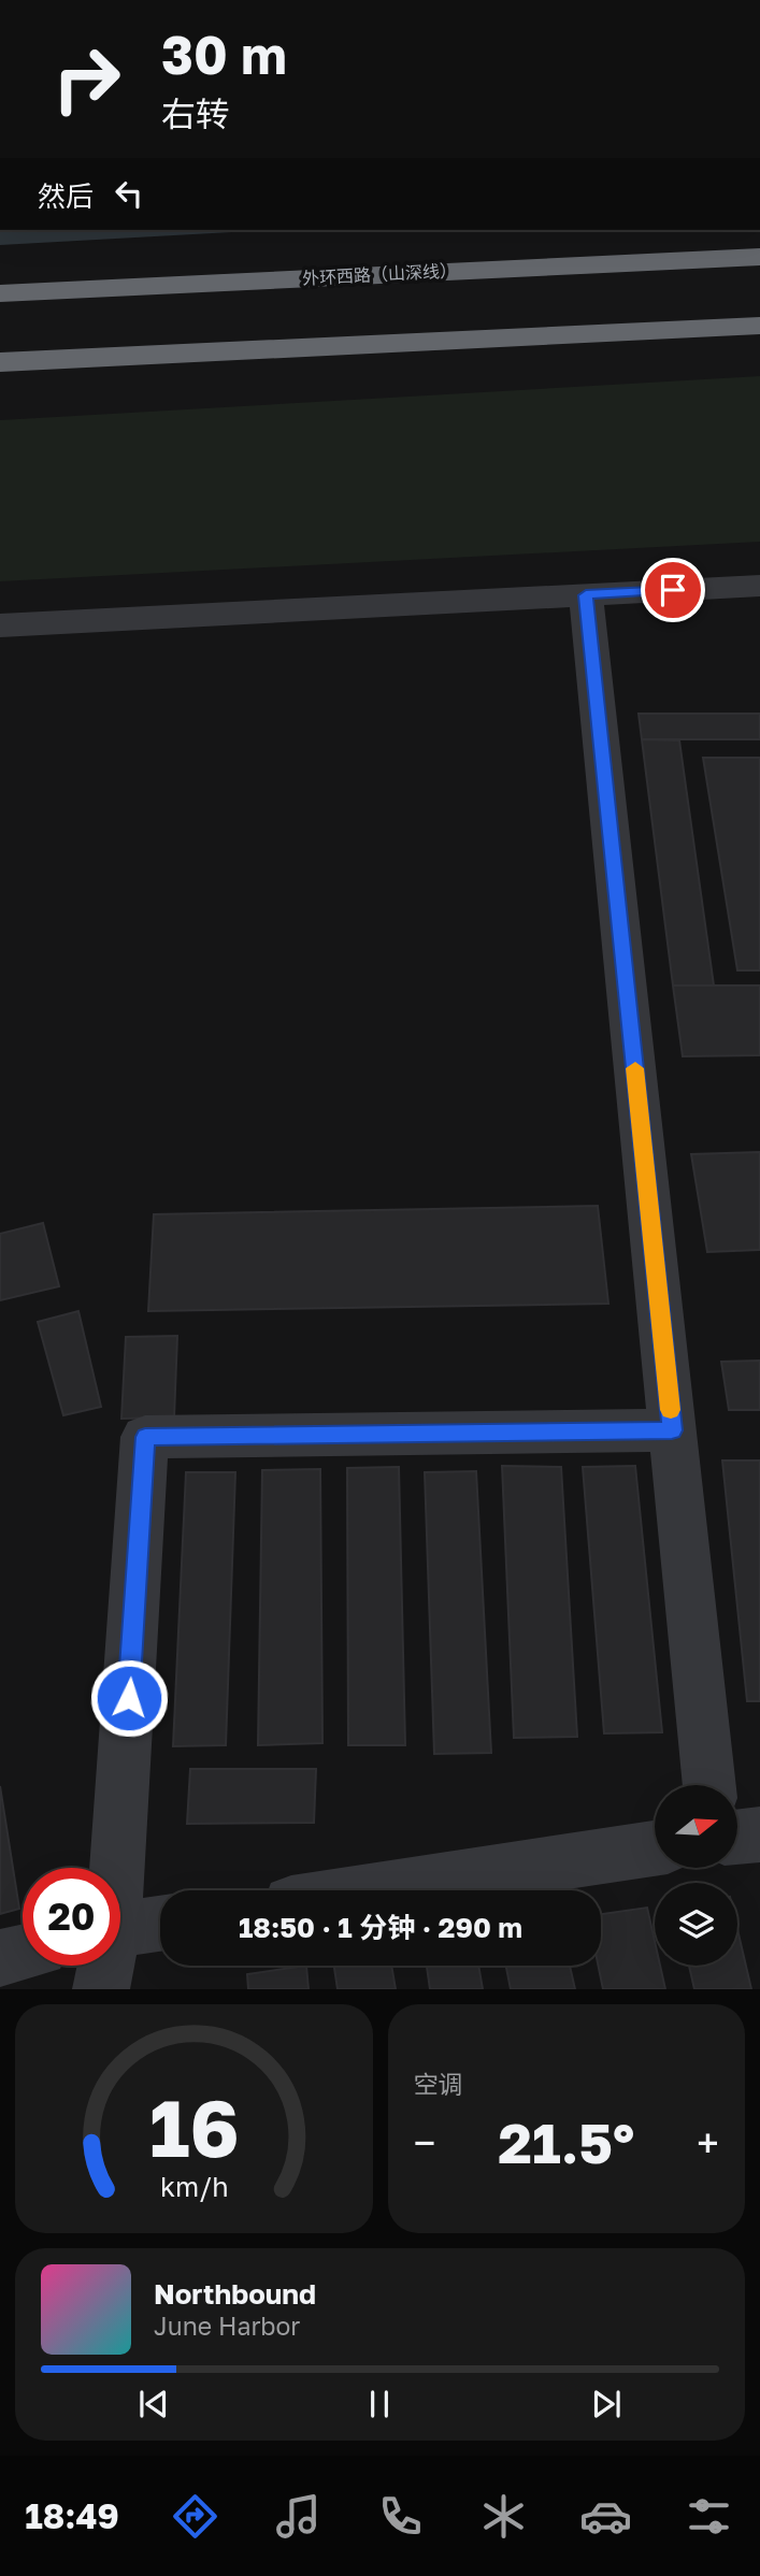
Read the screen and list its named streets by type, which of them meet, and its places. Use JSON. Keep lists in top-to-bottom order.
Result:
{
  "streets": {
    "highway": ["外环西路（山深线）"]
  },
  "north": "right",
  "page": {
    "turn": ["30 m", "右转"],
    "then": "然后",
    "limit": "20",
    "trip": "18:50 · 1 分钟 · 290 m",
    "tile": "空调",
    "heat": ["−", "21.5°", "+"],
    "song": ["Northbound", "June Harbor"],
    "tabs": "18:49",
    "gauge": ["16", "km/h"]
  }
}
